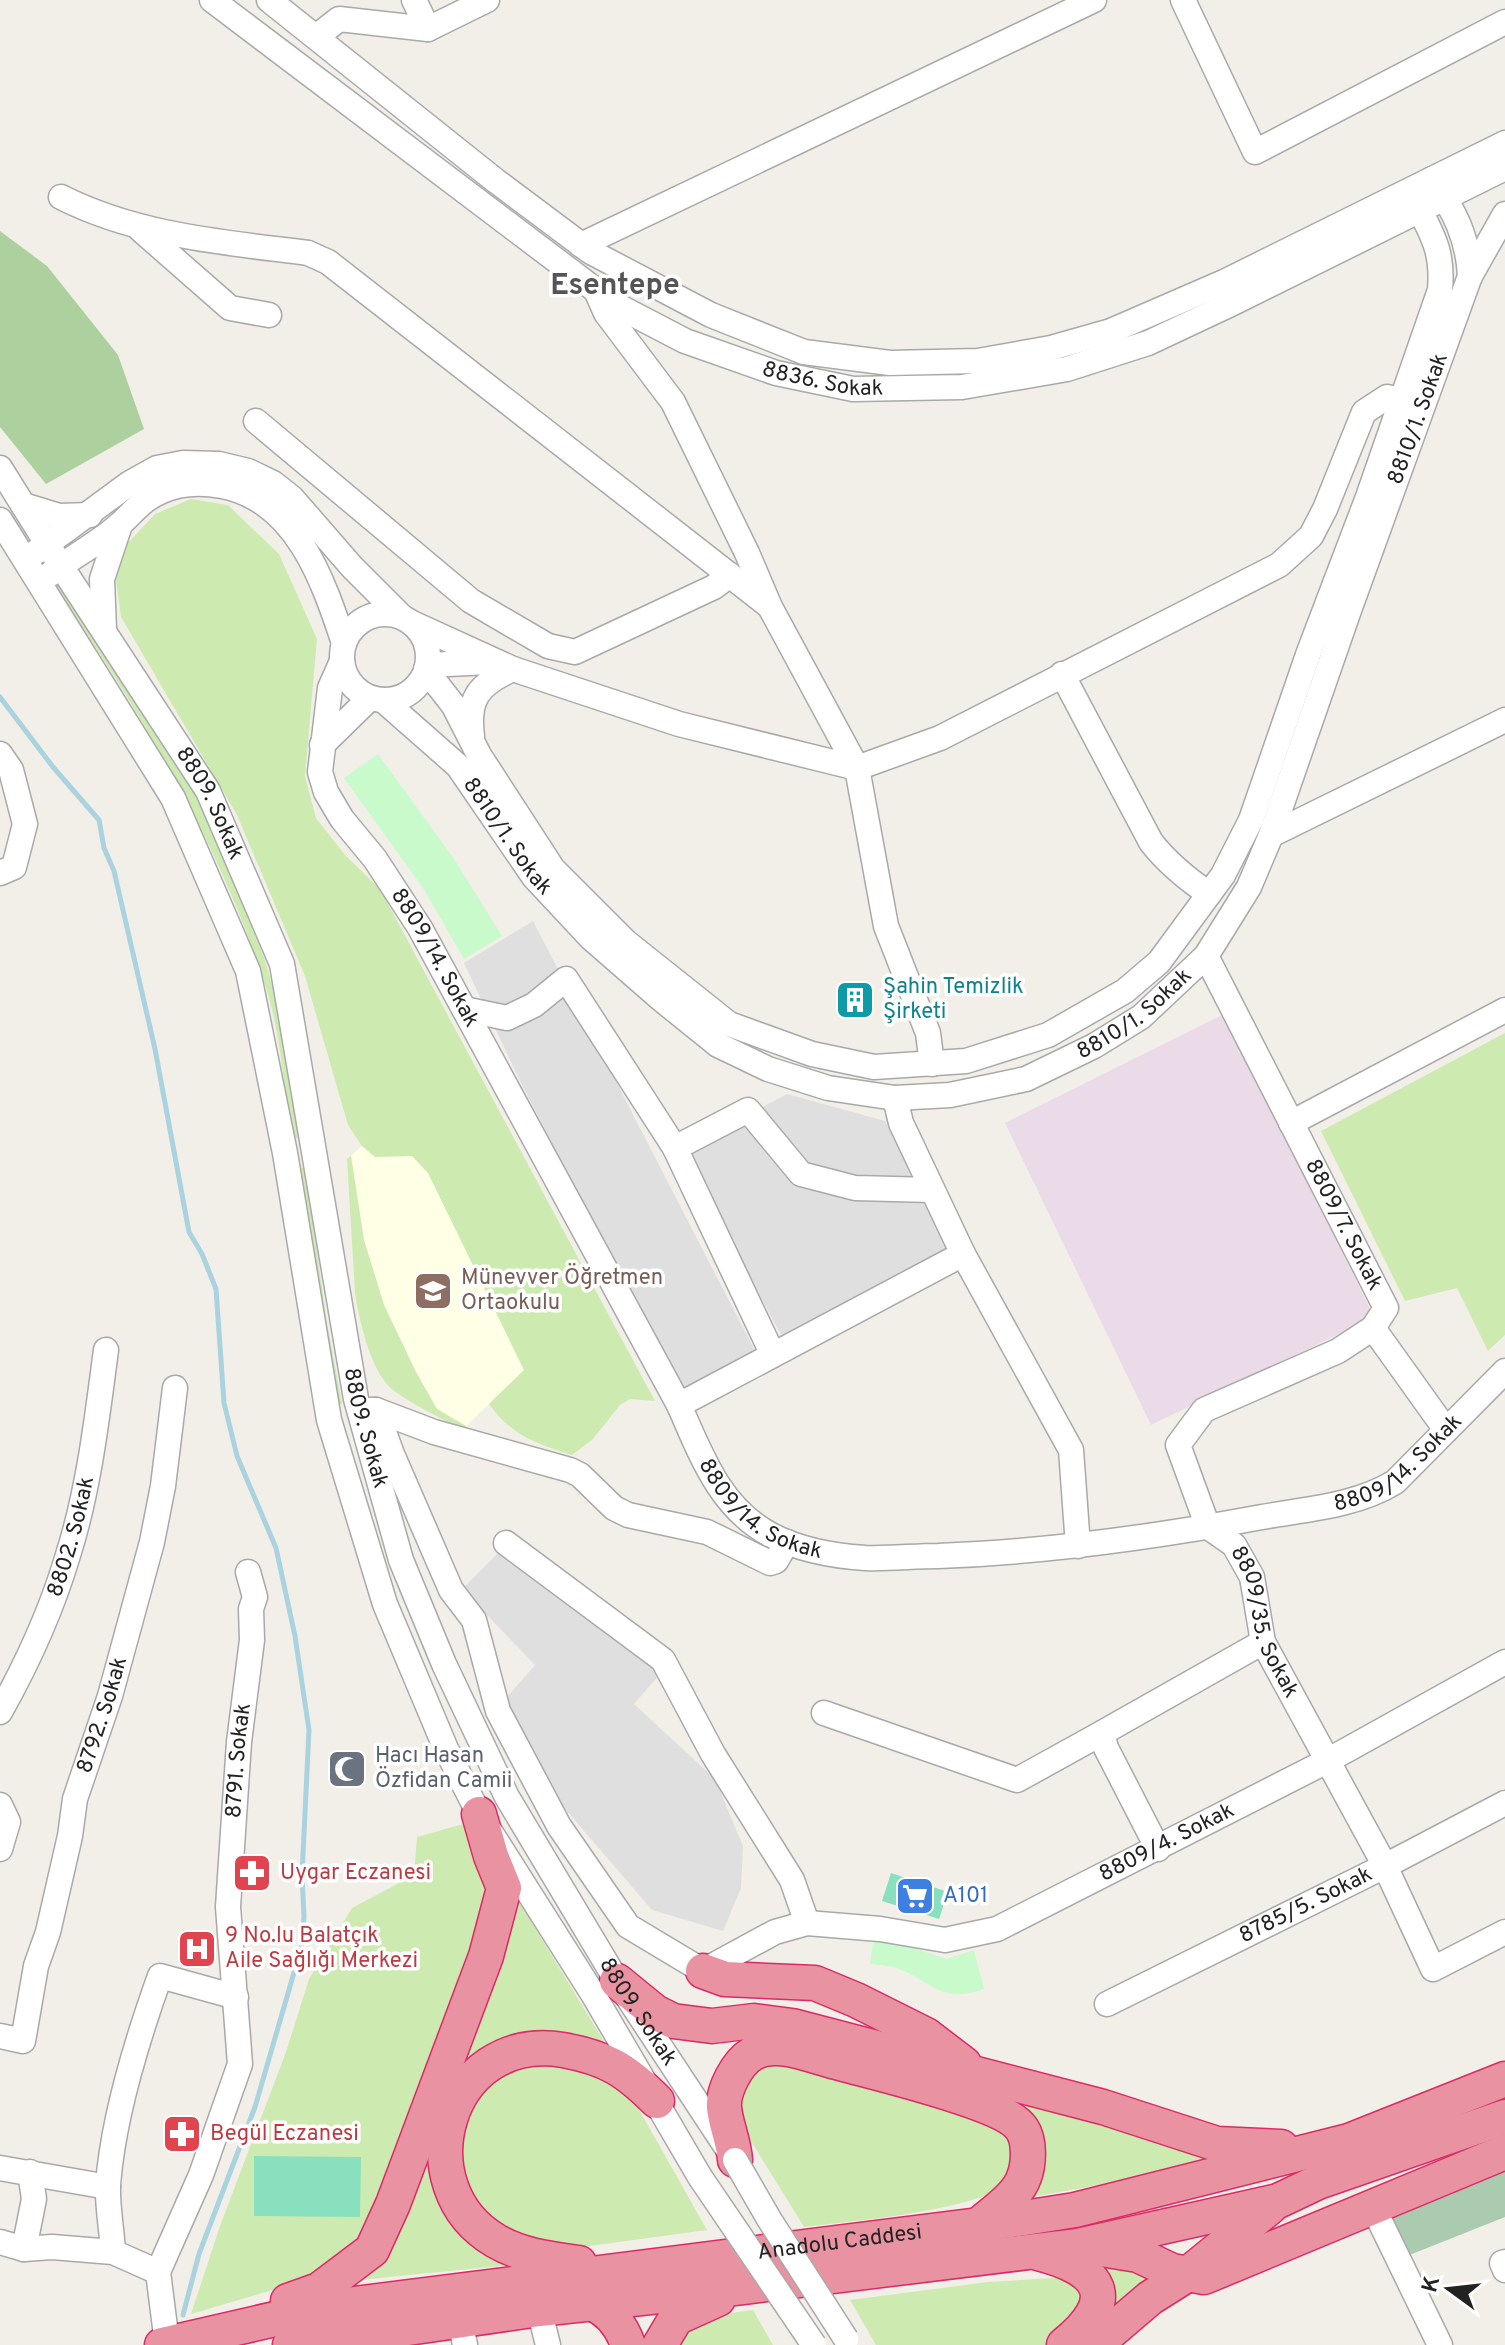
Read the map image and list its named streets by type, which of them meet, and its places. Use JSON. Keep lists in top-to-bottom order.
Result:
{
  "streets": {
    "highway": ["Anadolu Caddesi"],
    "street": [
      "8836. Sokak",
      "8810/1. Sokak",
      "8809. Sokak",
      "8809/14. Sokak",
      "8809/7. Sokak",
      "8802. Sokak",
      "8809/35. Sokak",
      "8792. Sokak",
      "8791. Sokak",
      "8809/4. Sokak",
      "8785/5. Sokak"
    ]
  },
  "crossings": [
    ["8836. Sokak", "8810/1. Sokak"],
    ["8810/1. Sokak", "8809/14. Sokak"],
    ["8810/1. Sokak", "8809/7. Sokak"],
    ["8809/14. Sokak", "8809/35. Sokak"],
    ["8809/7. Sokak", "8809/35. Sokak"],
    ["8809/35. Sokak", "8809/4. Sokak"],
    ["8809/35. Sokak", "8785/5. Sokak"]
  ],
  "districts": ["Esentepe"],
  "places": {
    "building": ["Şahin Temizlik Şirketi"],
    "school or university": ["Münevver Öğretmen Ortaokulu"],
    "mosque": ["Hacı Hasan Özfidan Camii"],
    "pharmacy": ["Uygar Eczanesi", "Begül Eczanesi"],
    "supermarket": ["A101"],
    "hospital": ["9 No.lu Balatçık Aile Sağlığı Merkezi"]
  },
  "north": "left"
}
